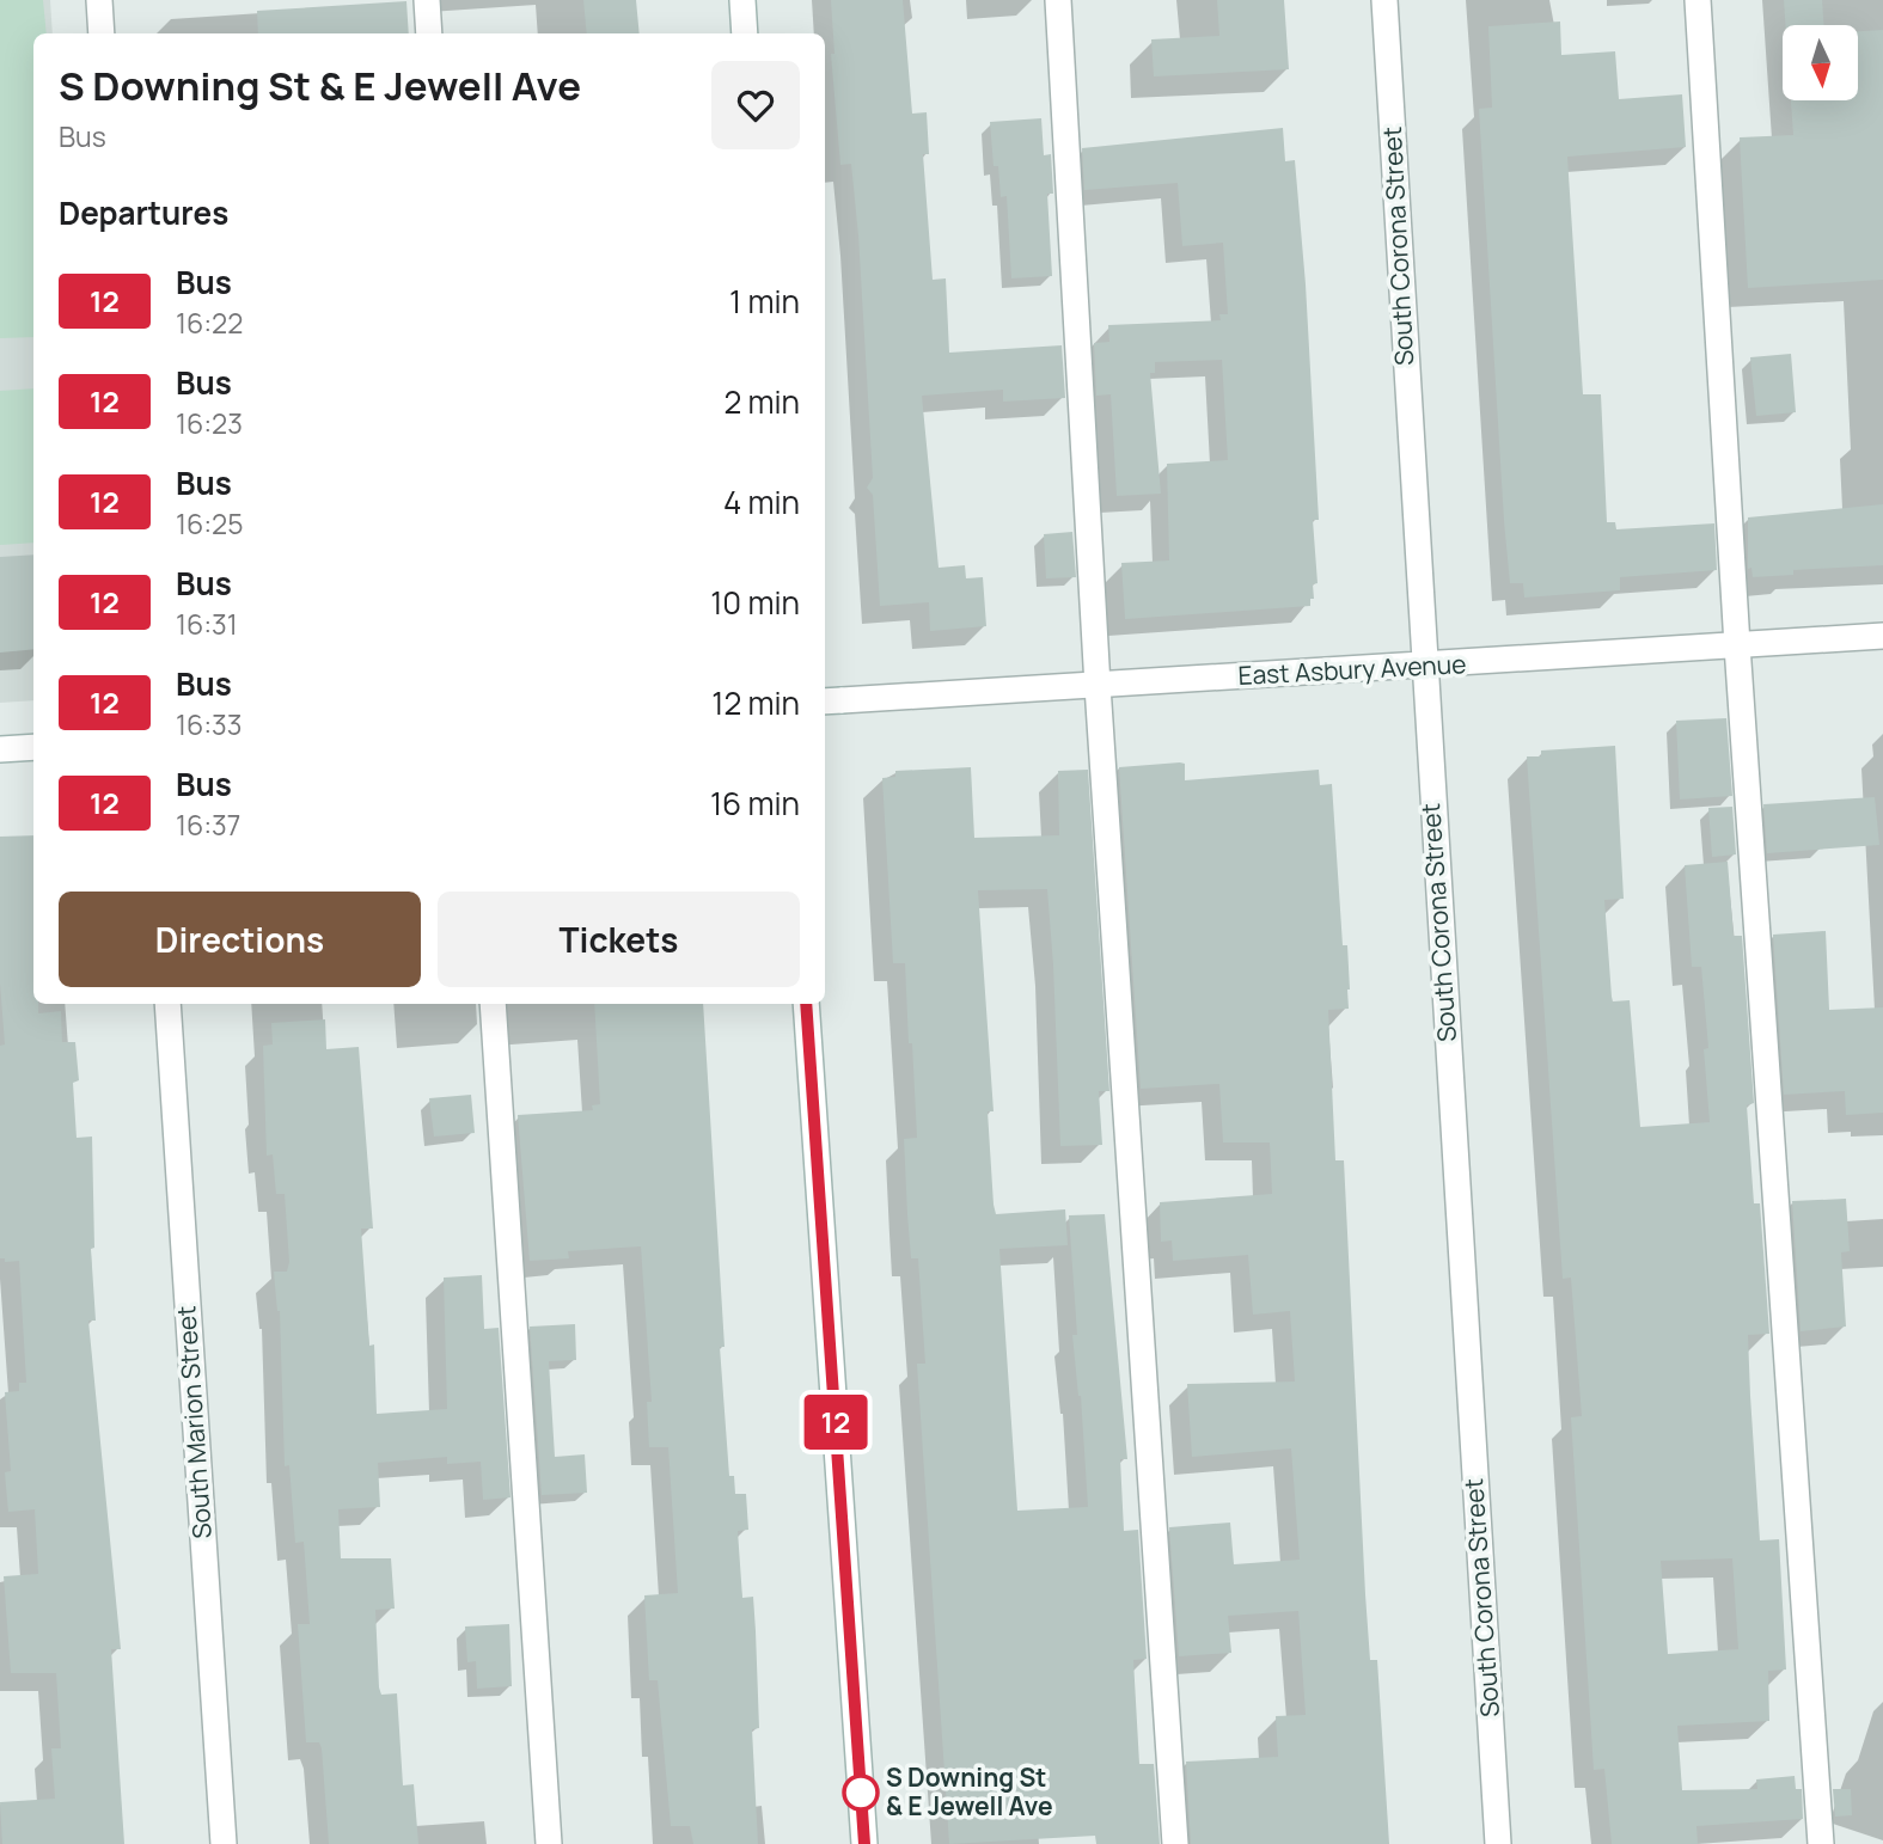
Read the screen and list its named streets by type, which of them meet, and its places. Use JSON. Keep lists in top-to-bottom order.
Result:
{
  "streets": {
    "street": ["South Corona Street", "East Asbury Avenue", "South Marion Street"]
  },
  "crossings": [
    ["South Corona Street", "East Asbury Avenue"]
  ],
  "places": ["S Downing St & E Jewell Ave"],
  "lines": ["bus line 12"],
  "north": "bottom",
  "page": {
    "on_map": "12",
    "heading": [
      ["S Downing St & E Jewell Ave", "Bus"],
      "Departures"
    ],
    "list": [
      {
        "mark": "12",
        "name": "Bus",
        "note": "16:22",
        "value": "1 min"
      },
      {
        "mark": "12",
        "name": "Bus",
        "note": "16:23",
        "value": "2 min"
      },
      {
        "mark": "12",
        "name": "Bus",
        "note": "16:25",
        "value": "4 min"
      },
      {
        "mark": "12",
        "name": "Bus",
        "note": "16:31",
        "value": "10 min"
      },
      {
        "mark": "12",
        "name": "Bus",
        "note": "16:33",
        "value": "12 min"
      },
      {
        "mark": "12",
        "name": "Bus",
        "note": "16:37",
        "value": "16 min"
      }
    ],
    "buttons": ["Directions", "Tickets"]
  }
}
